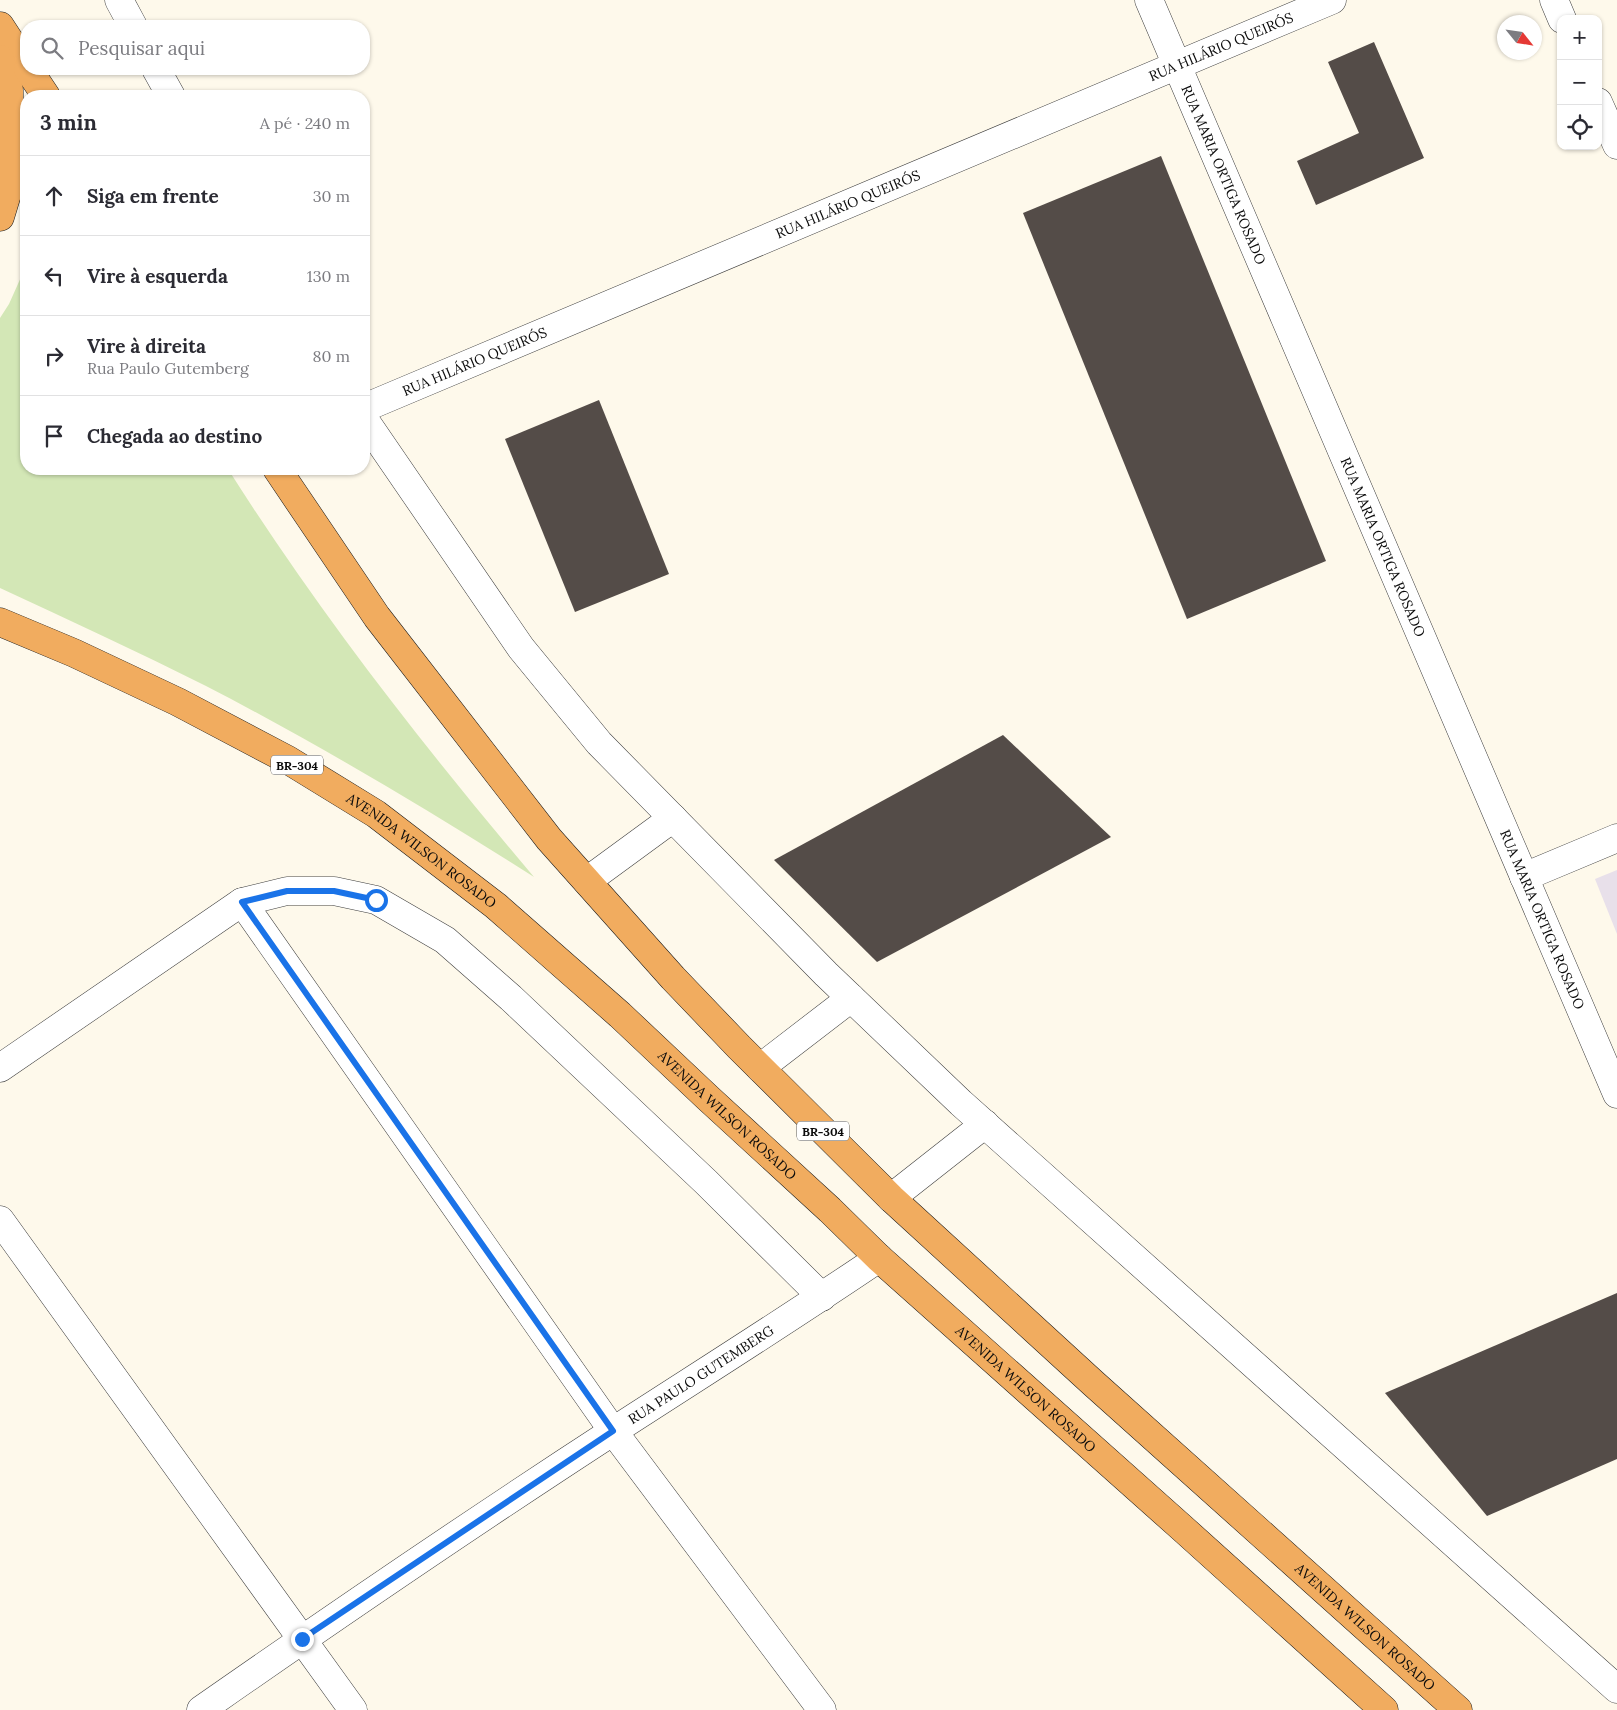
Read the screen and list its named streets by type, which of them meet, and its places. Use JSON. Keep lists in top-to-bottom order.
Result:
{
  "streets": {
    "highway": ["BR-304", "AVENIDA WILSON ROSADO"],
    "street": ["RUA HILÁRIO QUEIRÓS", "RUA MARIA ORTIGA ROSADO", "RUA PAULO GUTEMBERG"]
  },
  "crossings": [
    ["RUA HILÁRIO QUEIRÓS", "RUA MARIA ORTIGA ROSADO"],
    ["AVENIDA WILSON ROSADO", "RUA PAULO GUTEMBERG"]
  ],
  "north": "bottom right",
  "page": {
    "map_buttons": ["+", "−"],
    "search": "Pesquisar aqui",
    "heading": ["3 min", "A pé · 240 m"],
    "list": [
      ["Siga em frente", "30 m"],
      ["Vire à esquerda", "130 m"],
      ["Vire à direita", "Rua Paulo Gutemberg", "80 m"],
      "Chegada ao destino"
    ]
  }
}
